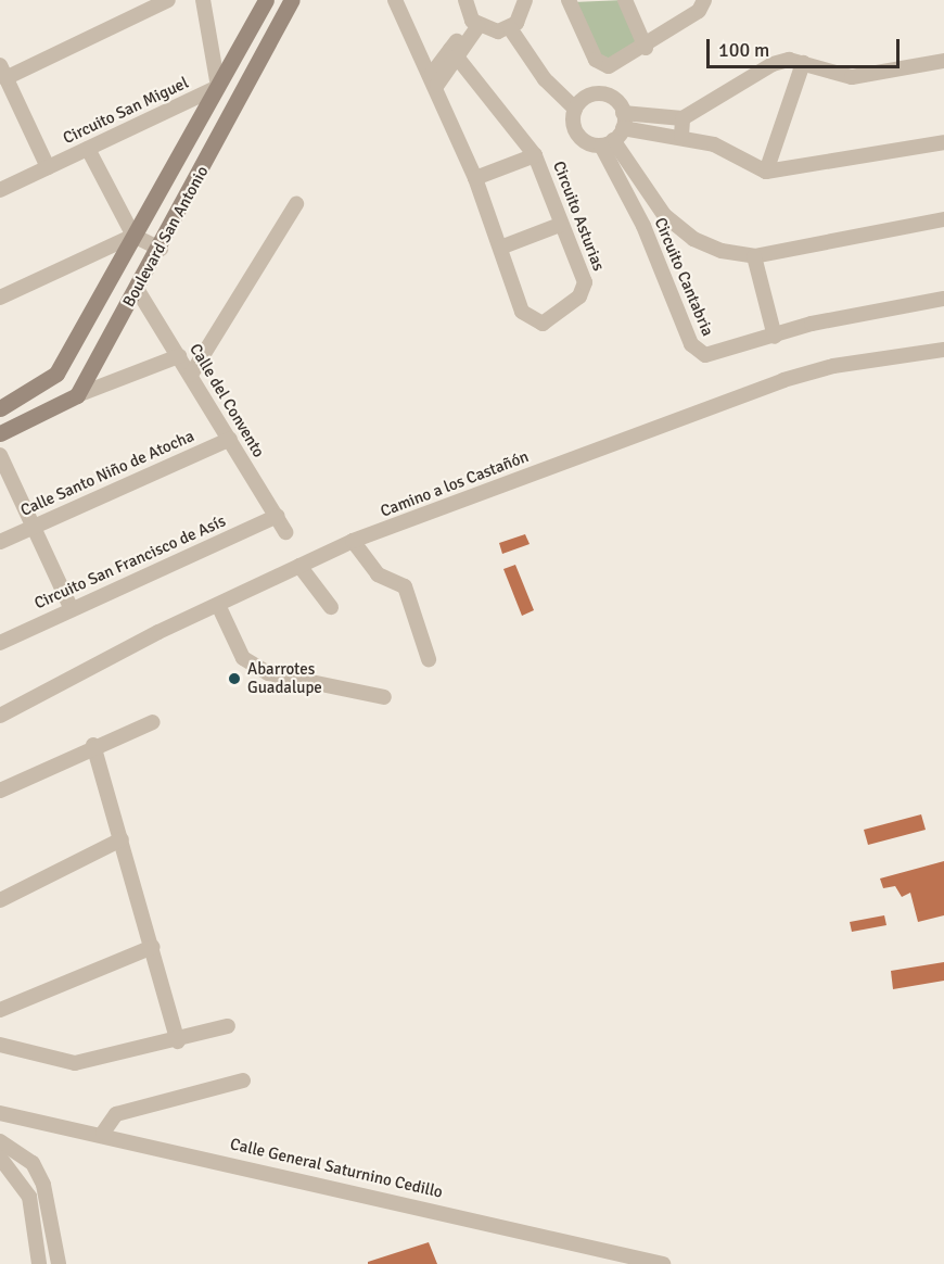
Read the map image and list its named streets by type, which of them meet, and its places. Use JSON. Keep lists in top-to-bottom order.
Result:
{
  "streets": {
    "street": [
      "Circuito San Miguel",
      "Circuito Asturias",
      "Boulevard San Antonio",
      "Circuito Cantabria",
      "Calle del Convento",
      "Calle Santo Niño de Atocha",
      "Camino a los Castañón",
      "Circuito San Francisco de Asís",
      "Calle General Saturnino Cedillo"
    ]
  },
  "crossings": [
    ["Circuito San Miguel", "Boulevard San Antonio"],
    ["Boulevard San Antonio", "Calle del Convento"],
    ["Calle del Convento", "Calle Santo Niño de Atocha"],
    ["Calle del Convento", "Circuito San Francisco de Asís"]
  ],
  "places": ["Abarrotes Guadalupe"],
  "scale_bar": "100 m"
}
